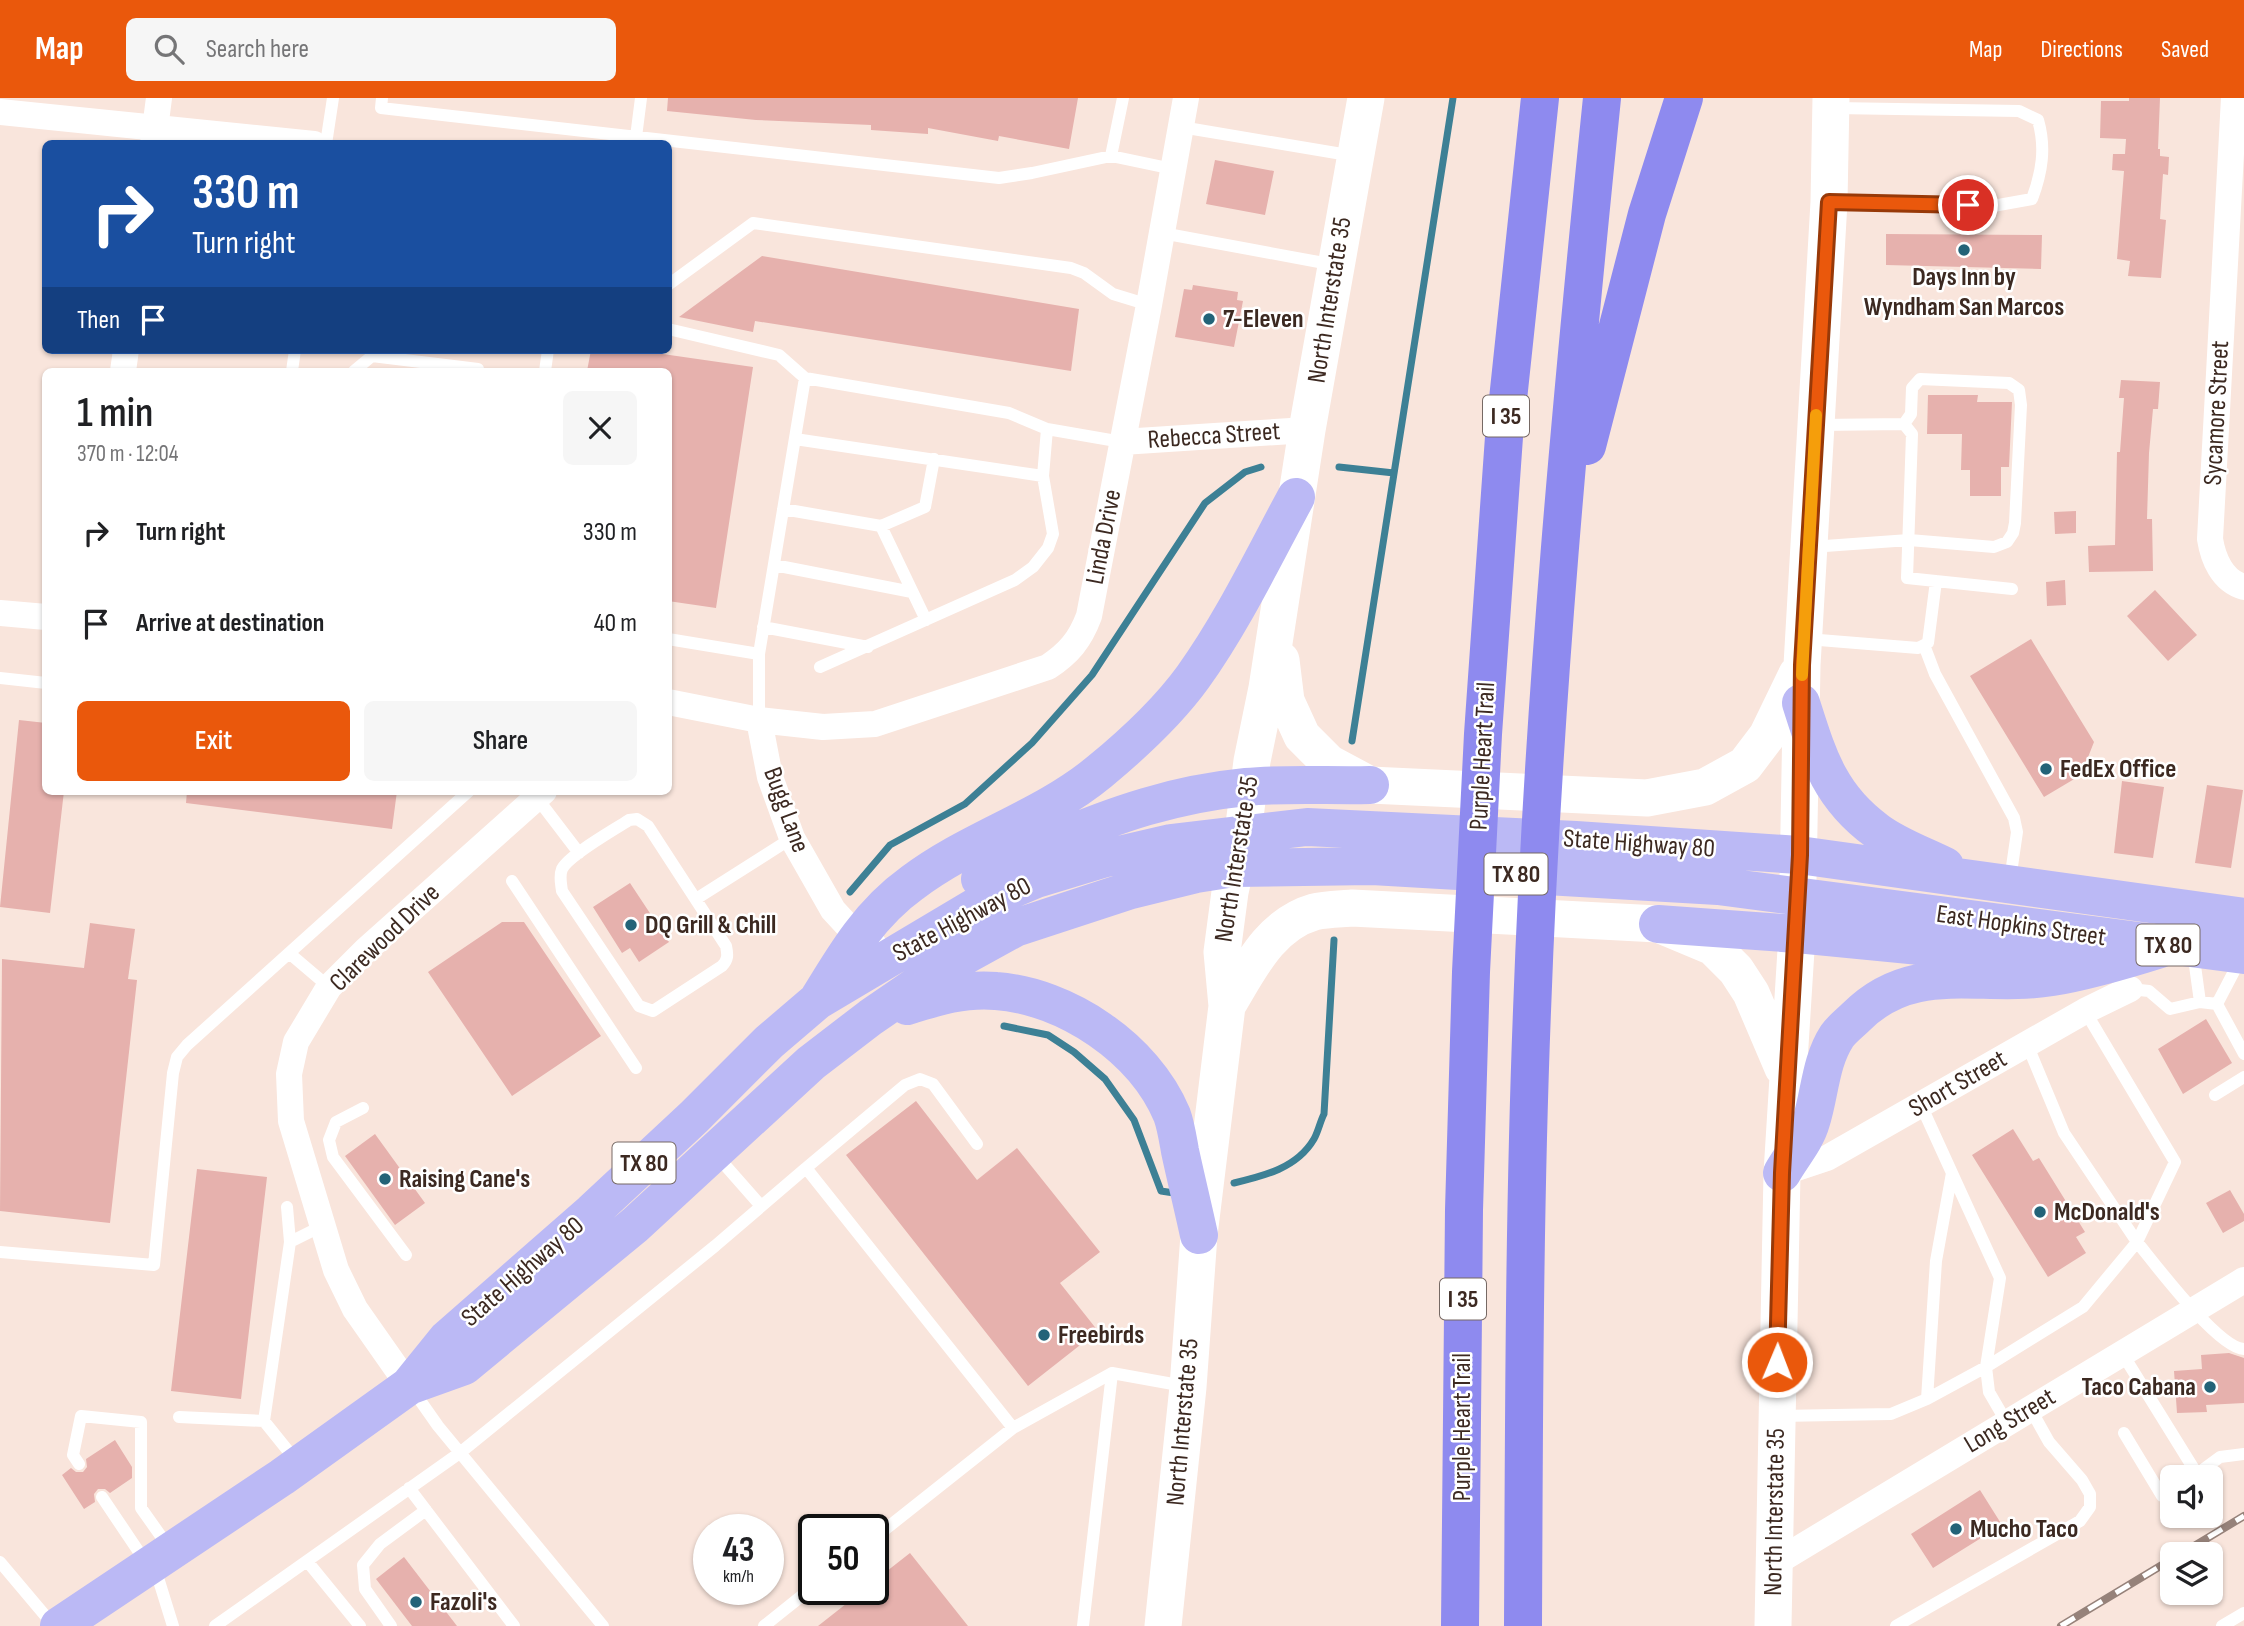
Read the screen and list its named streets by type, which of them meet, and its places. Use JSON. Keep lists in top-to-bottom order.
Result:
{
  "streets": {
    "highway": ["I 35", "Purple Heart Trail"],
    "main road": [
      "North Interstate 35",
      "State Highway 80",
      "TX 80",
      "East Hopkins Street"
    ],
    "street": [
      "Sycamore Street",
      "Rebecca Street",
      "Linda Drive",
      "Bugg Lane",
      "Clarewood Drive",
      "Short Street",
      "Long Street"
    ]
  },
  "crossings": [
    ["North Interstate 35", "Rebecca Street"],
    ["North Interstate 35", "State Highway 80"],
    ["North Interstate 35", "East Hopkins Street"],
    ["North Interstate 35", "Short Street"],
    ["North Interstate 35", "Long Street"],
    ["Rebecca Street", "Linda Drive"],
    ["Linda Drive", "Bugg Lane"],
    ["Bugg Lane", "State Highway 80"],
    ["State Highway 80", "East Hopkins Street"],
    ["State Highway 80", "Clarewood Drive"]
  ],
  "places": [
    "Days Inn by Wyndham San Marcos",
    "7-Eleven",
    "FedEx Office",
    "DQ Grill & Chill",
    "Raising Cane's",
    "McDonald's",
    "Freebirds",
    "Taco Cabana",
    "Mucho Taco",
    "Fazoli's"
  ],
  "page": {
    "header": "Map",
    "search": "Search here",
    "nav": ["Map", "Directions", "Saved"],
    "turn": ["330 m", "Turn right"],
    "then": "Then",
    "heading": ["1 min", "370 m · 12:04"],
    "list": [
      {
        "name": "Turn right",
        "value": "330 m"
      },
      {
        "name": "Arrive at destination",
        "value": "40 m"
      }
    ],
    "buttons": ["Exit", "Share"],
    "speed": "43 km/h",
    "limit": "50"
  }
}
